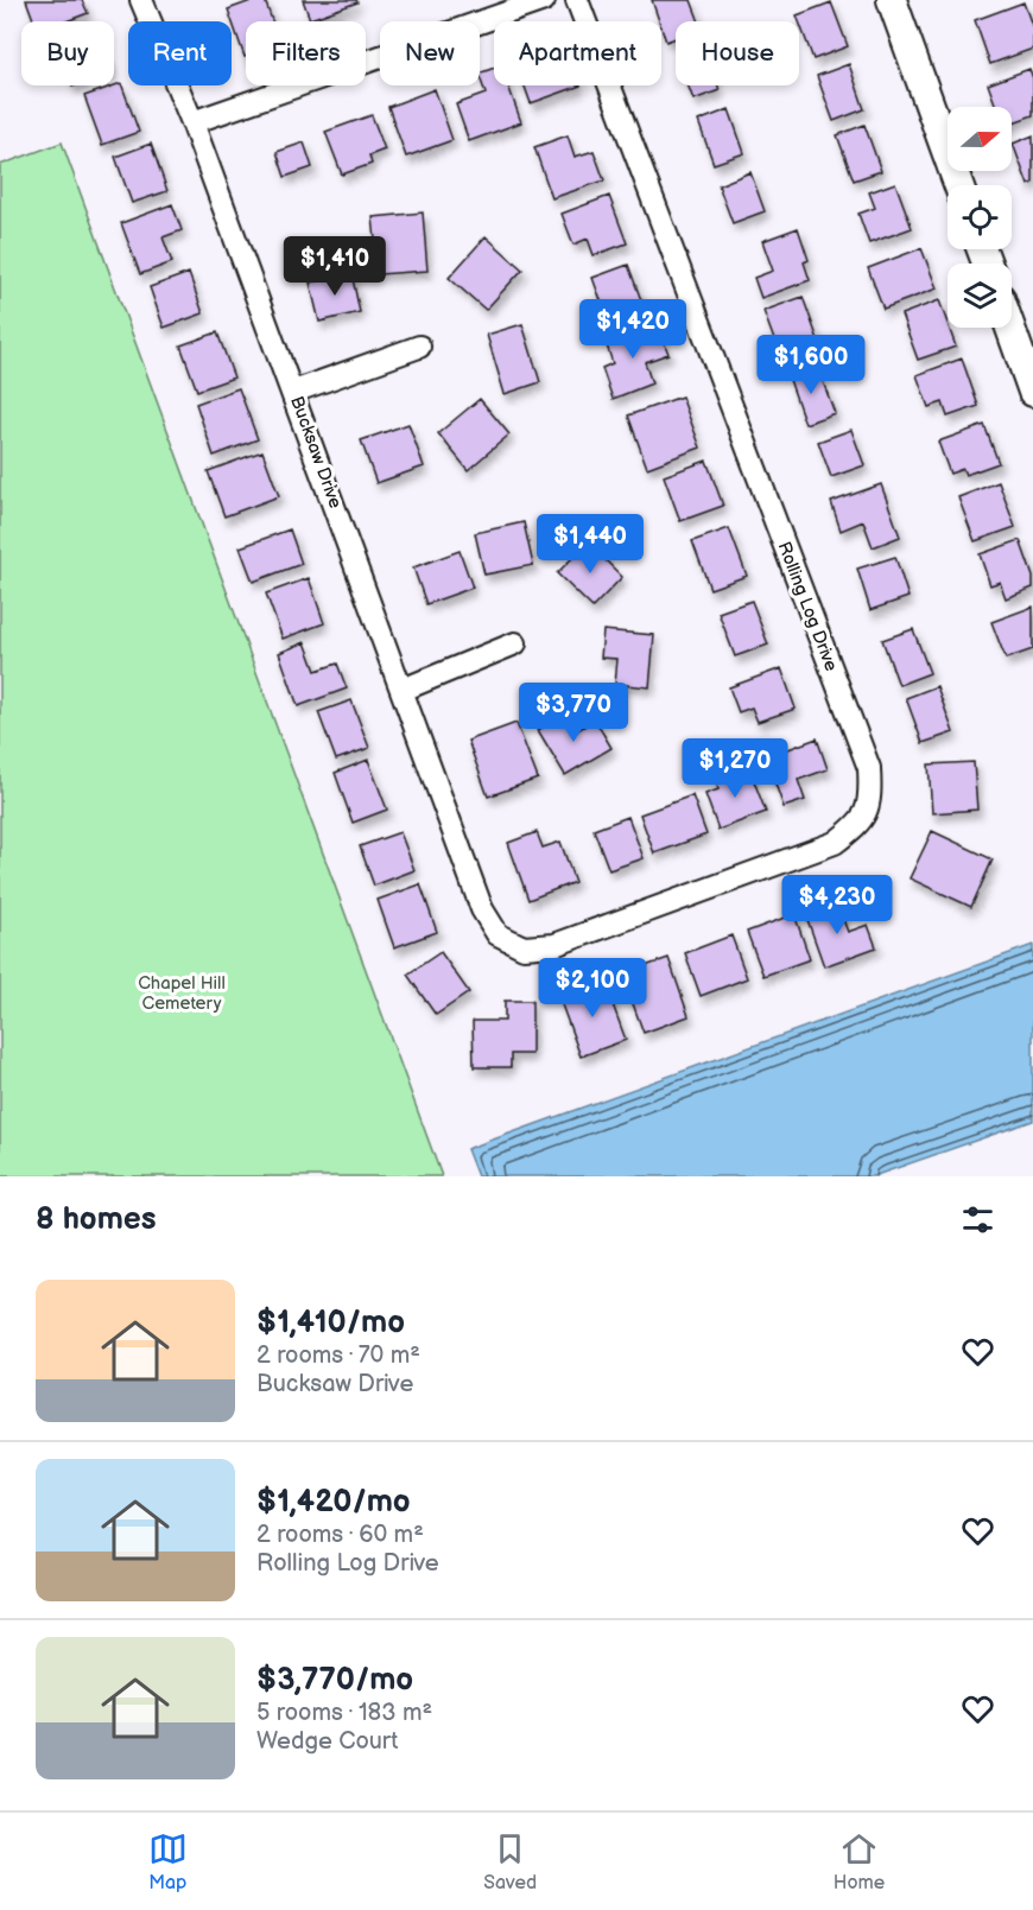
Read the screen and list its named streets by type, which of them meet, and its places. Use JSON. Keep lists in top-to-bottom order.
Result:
{
  "streets": {
    "street": ["Bucksaw Drive", "Rolling Log Drive"]
  },
  "crossings": [
    ["Bucksaw Drive", "Rolling Log Drive"]
  ],
  "parks": ["Chapel Hill Cemetery"],
  "north": "right",
  "page": {
    "chip": [
      "Buy",
      "Rent",
      "Filters",
      "New",
      "Apartment",
      "House"
    ],
    "price": [
      "$1,410",
      "$1,420",
      "$1,600",
      "$1,440",
      "$3,770",
      "$1,270",
      "$4,230",
      "$2,100"
    ],
    "heading": "8 homes",
    "list": [
      {
        "name": "$1,410/mo",
        "note": "2 rooms · 70 m² · Bucksaw Drive"
      },
      {
        "name": "$1,420/mo",
        "note": "2 rooms · 60 m² · Rolling Log Drive"
      },
      {
        "name": "$3,770/mo",
        "note": "5 rooms · 183 m² · Wedge Court"
      }
    ],
    "tabs": ["Map", "Saved", "Home"]
  }
}
